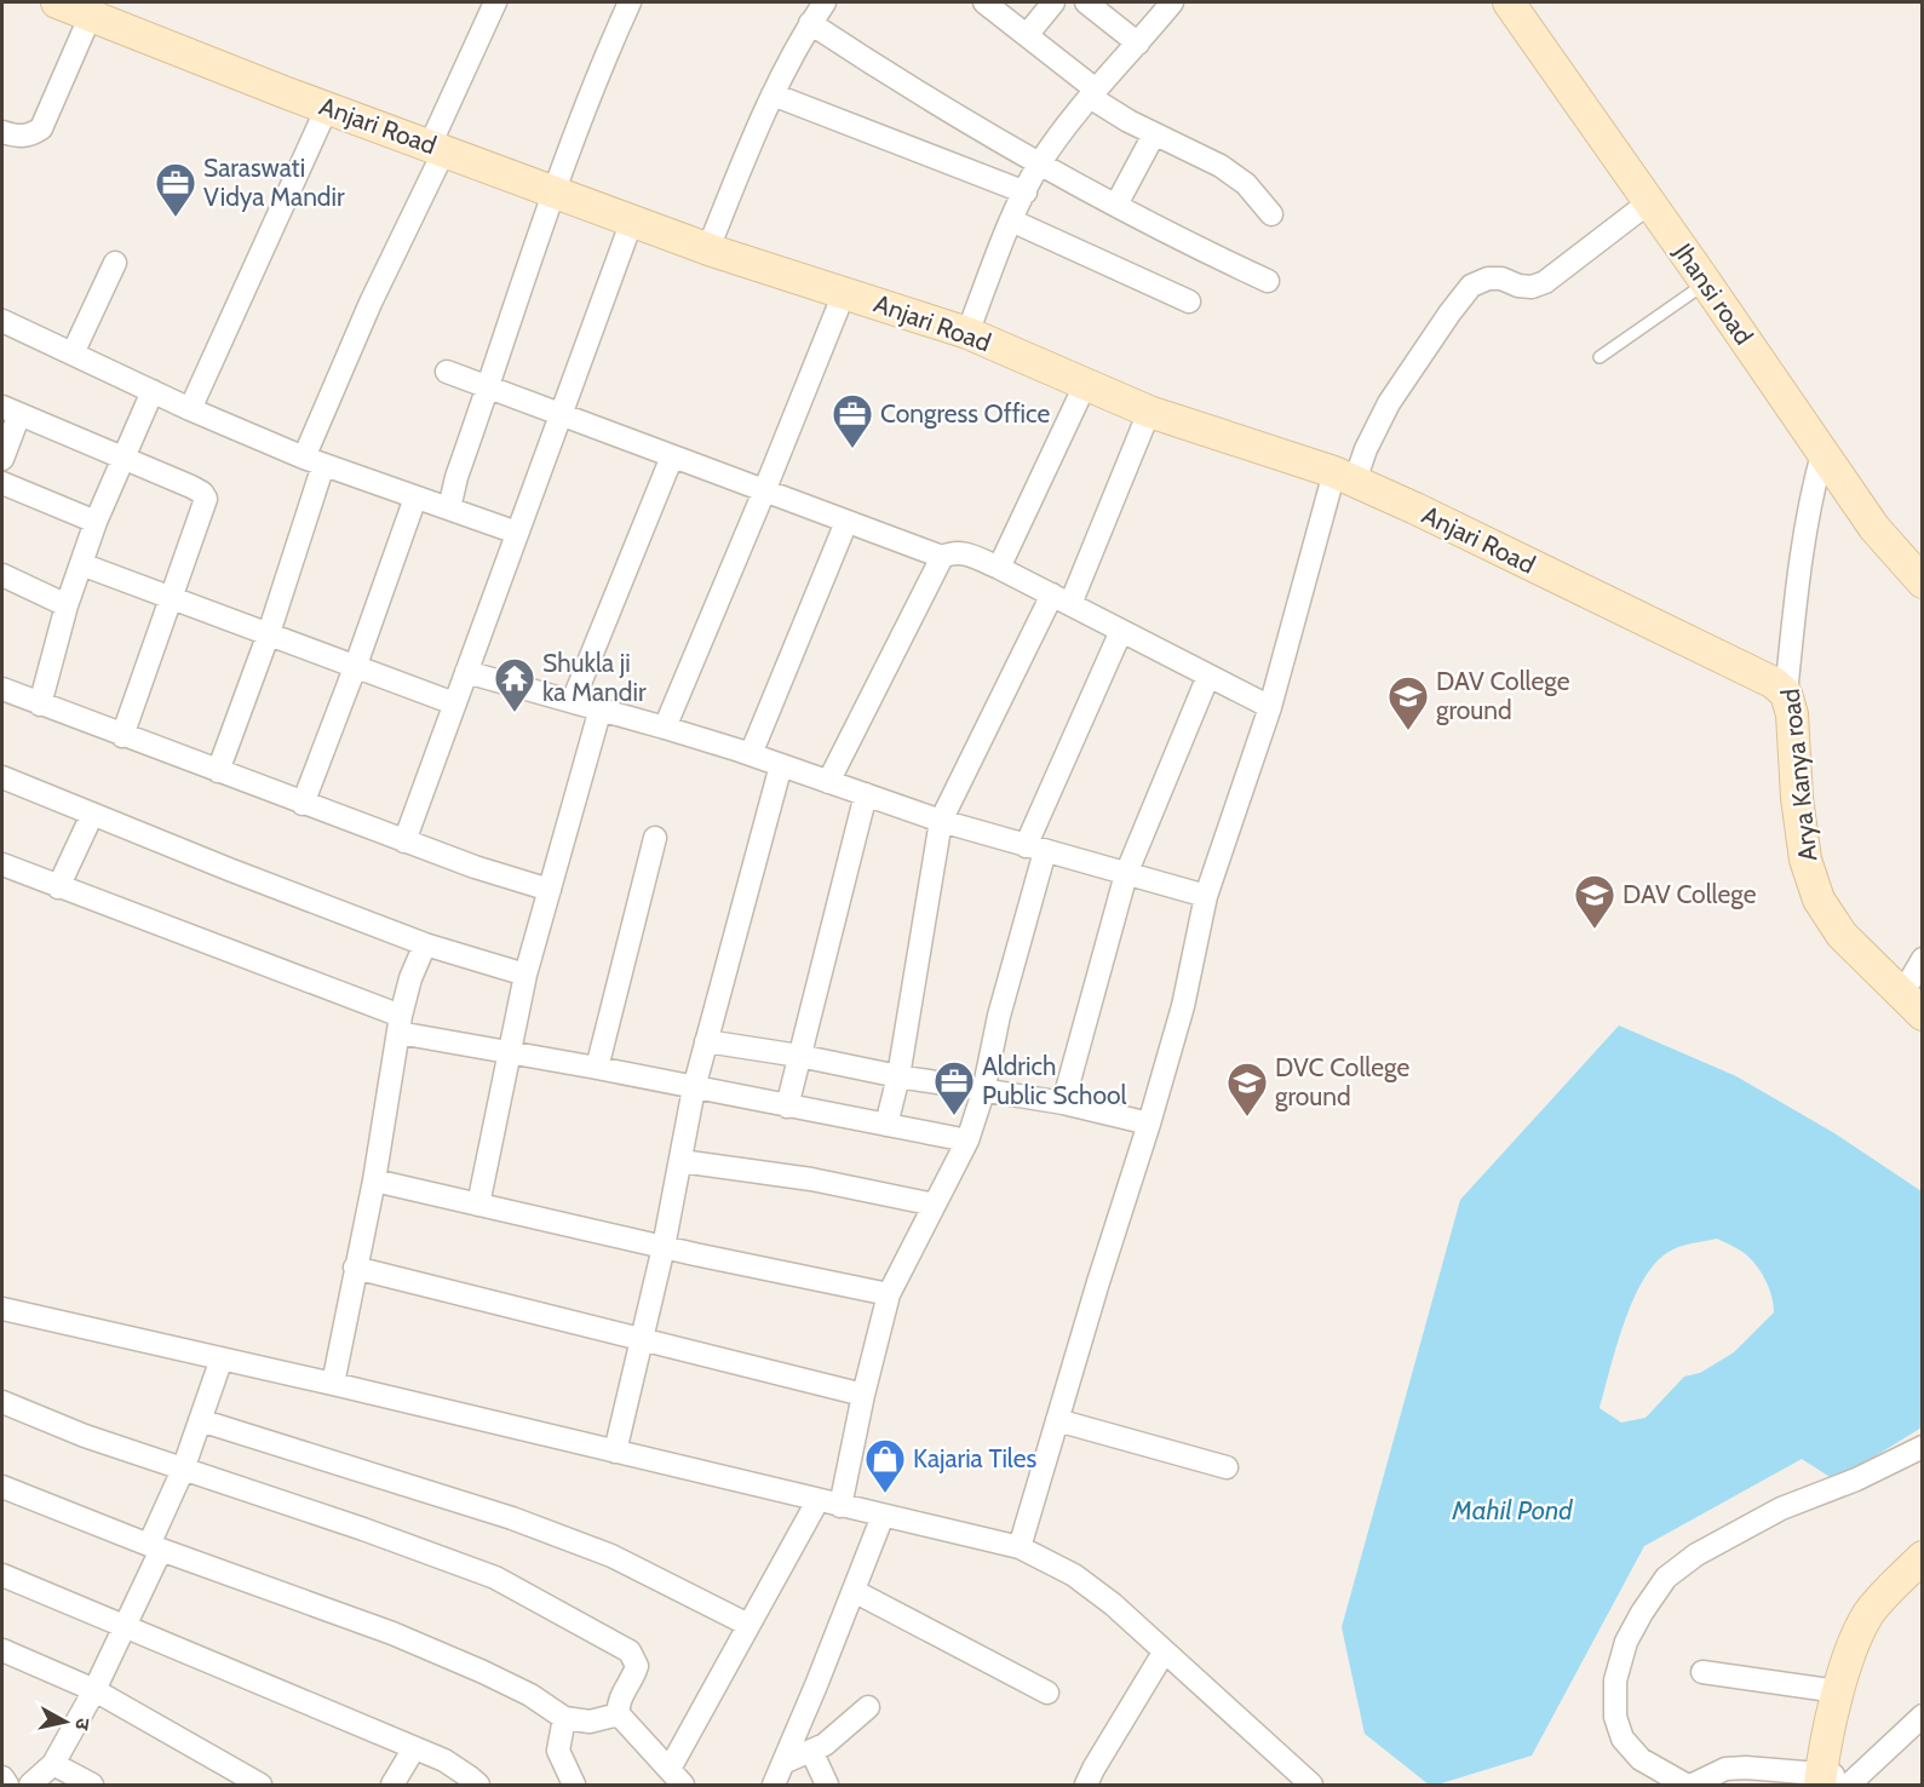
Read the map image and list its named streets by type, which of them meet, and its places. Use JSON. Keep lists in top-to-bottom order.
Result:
{
  "streets": {
    "street": ["Anjari Road", "Jhansi road", "Arya Kanya road"]
  },
  "crossings": [
    ["Anjari Road", "Arya Kanya road"],
    ["Jhansi road", "Arya Kanya road"]
  ],
  "water": ["Mahil Pond"],
  "places": {
    "office": ["Saraswati Vidya Mandir", "Congress Office", "Aldrich Public School"],
    "temple": ["Shukla ji ka Mandir"],
    "school or university": ["DAV College ground", "DAV College", "DVC College ground"],
    "shop": ["Kajaria Tiles"]
  },
  "north": "right"
}
